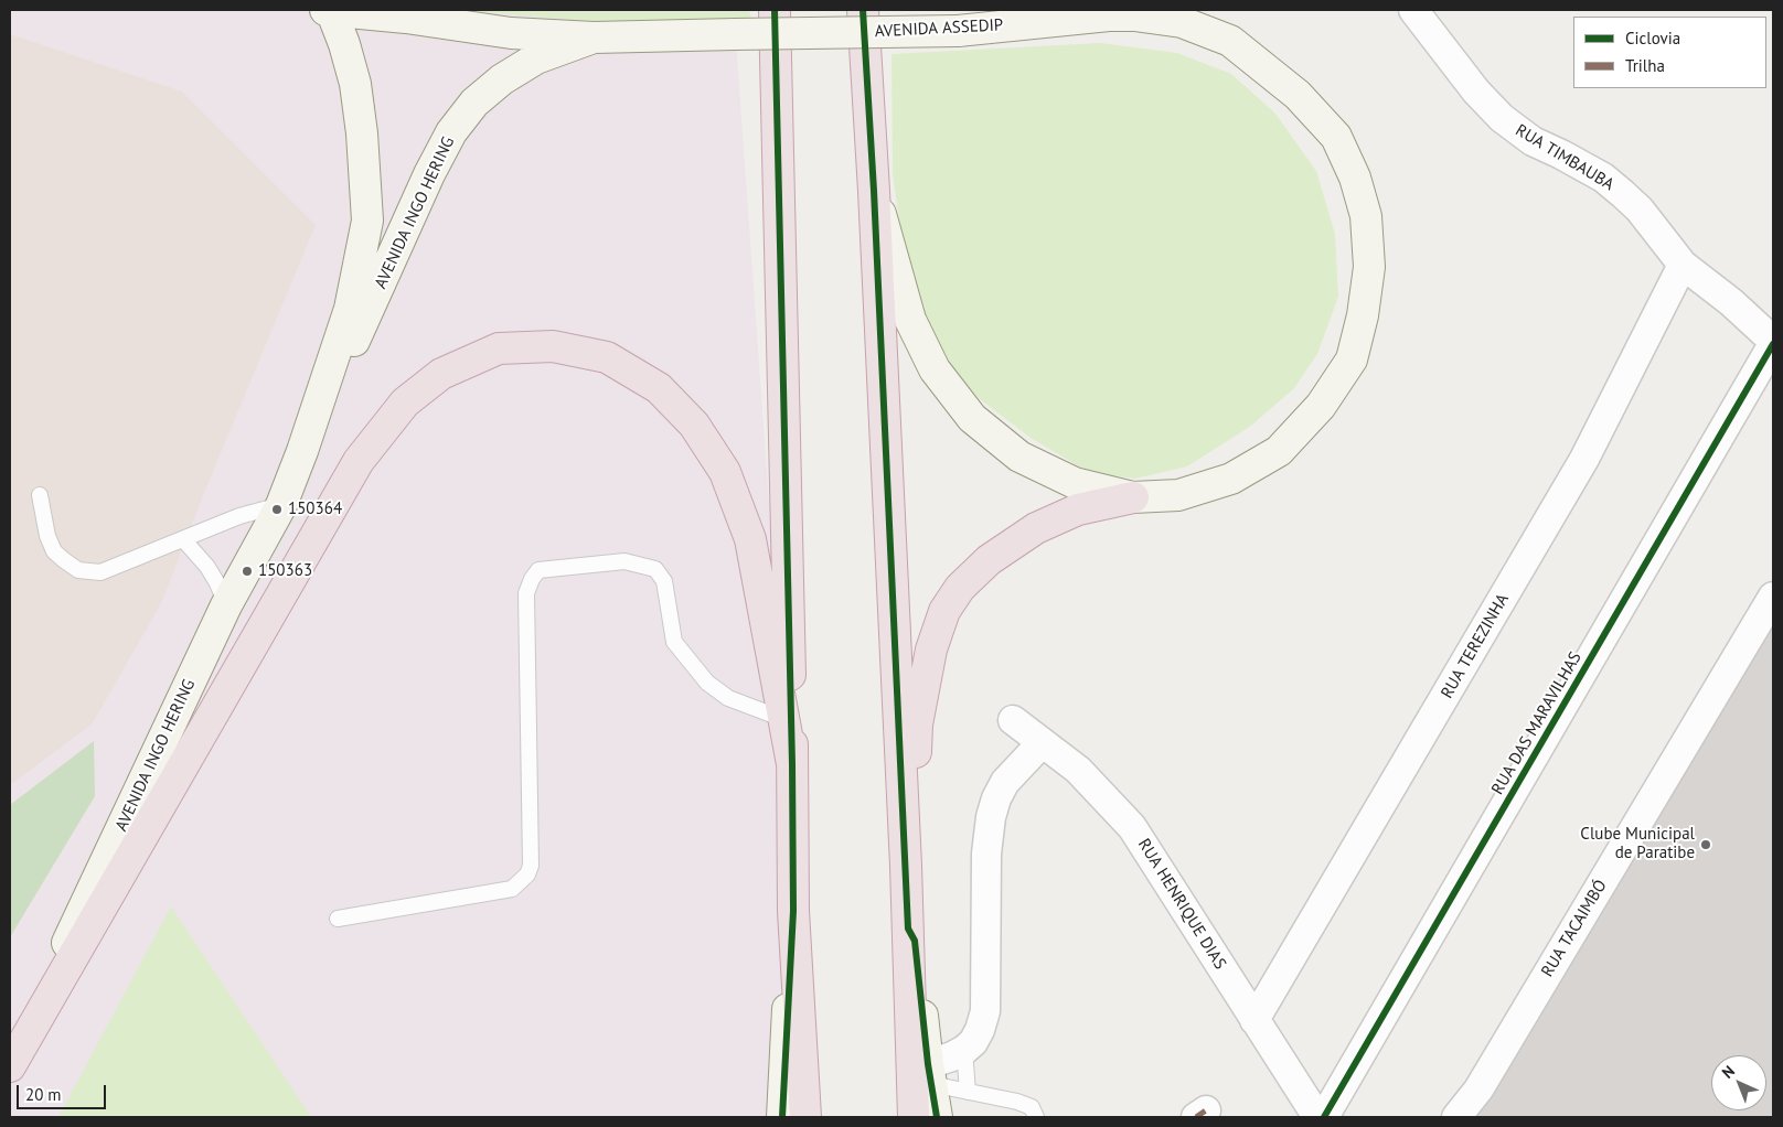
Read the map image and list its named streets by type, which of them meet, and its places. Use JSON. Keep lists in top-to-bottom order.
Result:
{
  "streets": {
    "main road": ["AVENIDA ASSEDIP", "AVENIDA INGO HERING"],
    "street": [
      "RUA TIMBAUBA",
      "RUA TEREZINHA",
      "RUA DAS MARAVILHAS",
      "RUA HENRIQUE DIAS",
      "RUA TACAIMBÓ"
    ]
  },
  "crossings": [
    ["AVENIDA ASSEDIP", "AVENIDA INGO HERING"],
    ["RUA TIMBAUBA", "RUA TEREZINHA"],
    ["RUA TIMBAUBA", "RUA DAS MARAVILHAS"],
    ["RUA TEREZINHA", "RUA HENRIQUE DIAS"]
  ],
  "places": ["150364", "150363", "Clube Municipal de Paratibe"],
  "legend": ["Ciclovia", "Trilha"],
  "scale_bar": "20 m",
  "north": "top left"
}
